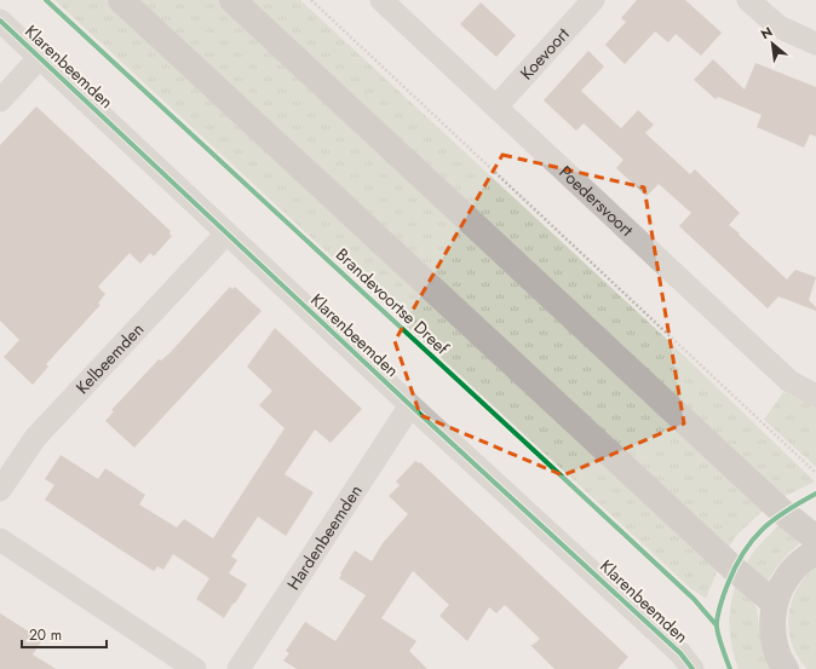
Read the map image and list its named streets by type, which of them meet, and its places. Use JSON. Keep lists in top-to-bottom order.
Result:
{
  "streets": {
    "street": [
      "Koevoort",
      "Klarenbeemden",
      "Poedersvoort",
      "Kelbeemden",
      "Hardenbeemden"
    ],
    "cycle path": ["Brandevoortse Dreef"]
  },
  "crossings": [
    ["Koevoort", "Poedersvoort"],
    ["Klarenbeemden", "Kelbeemden"],
    ["Klarenbeemden", "Hardenbeemden"]
  ],
  "scale_bar": "20 m",
  "north": "top left"
}
